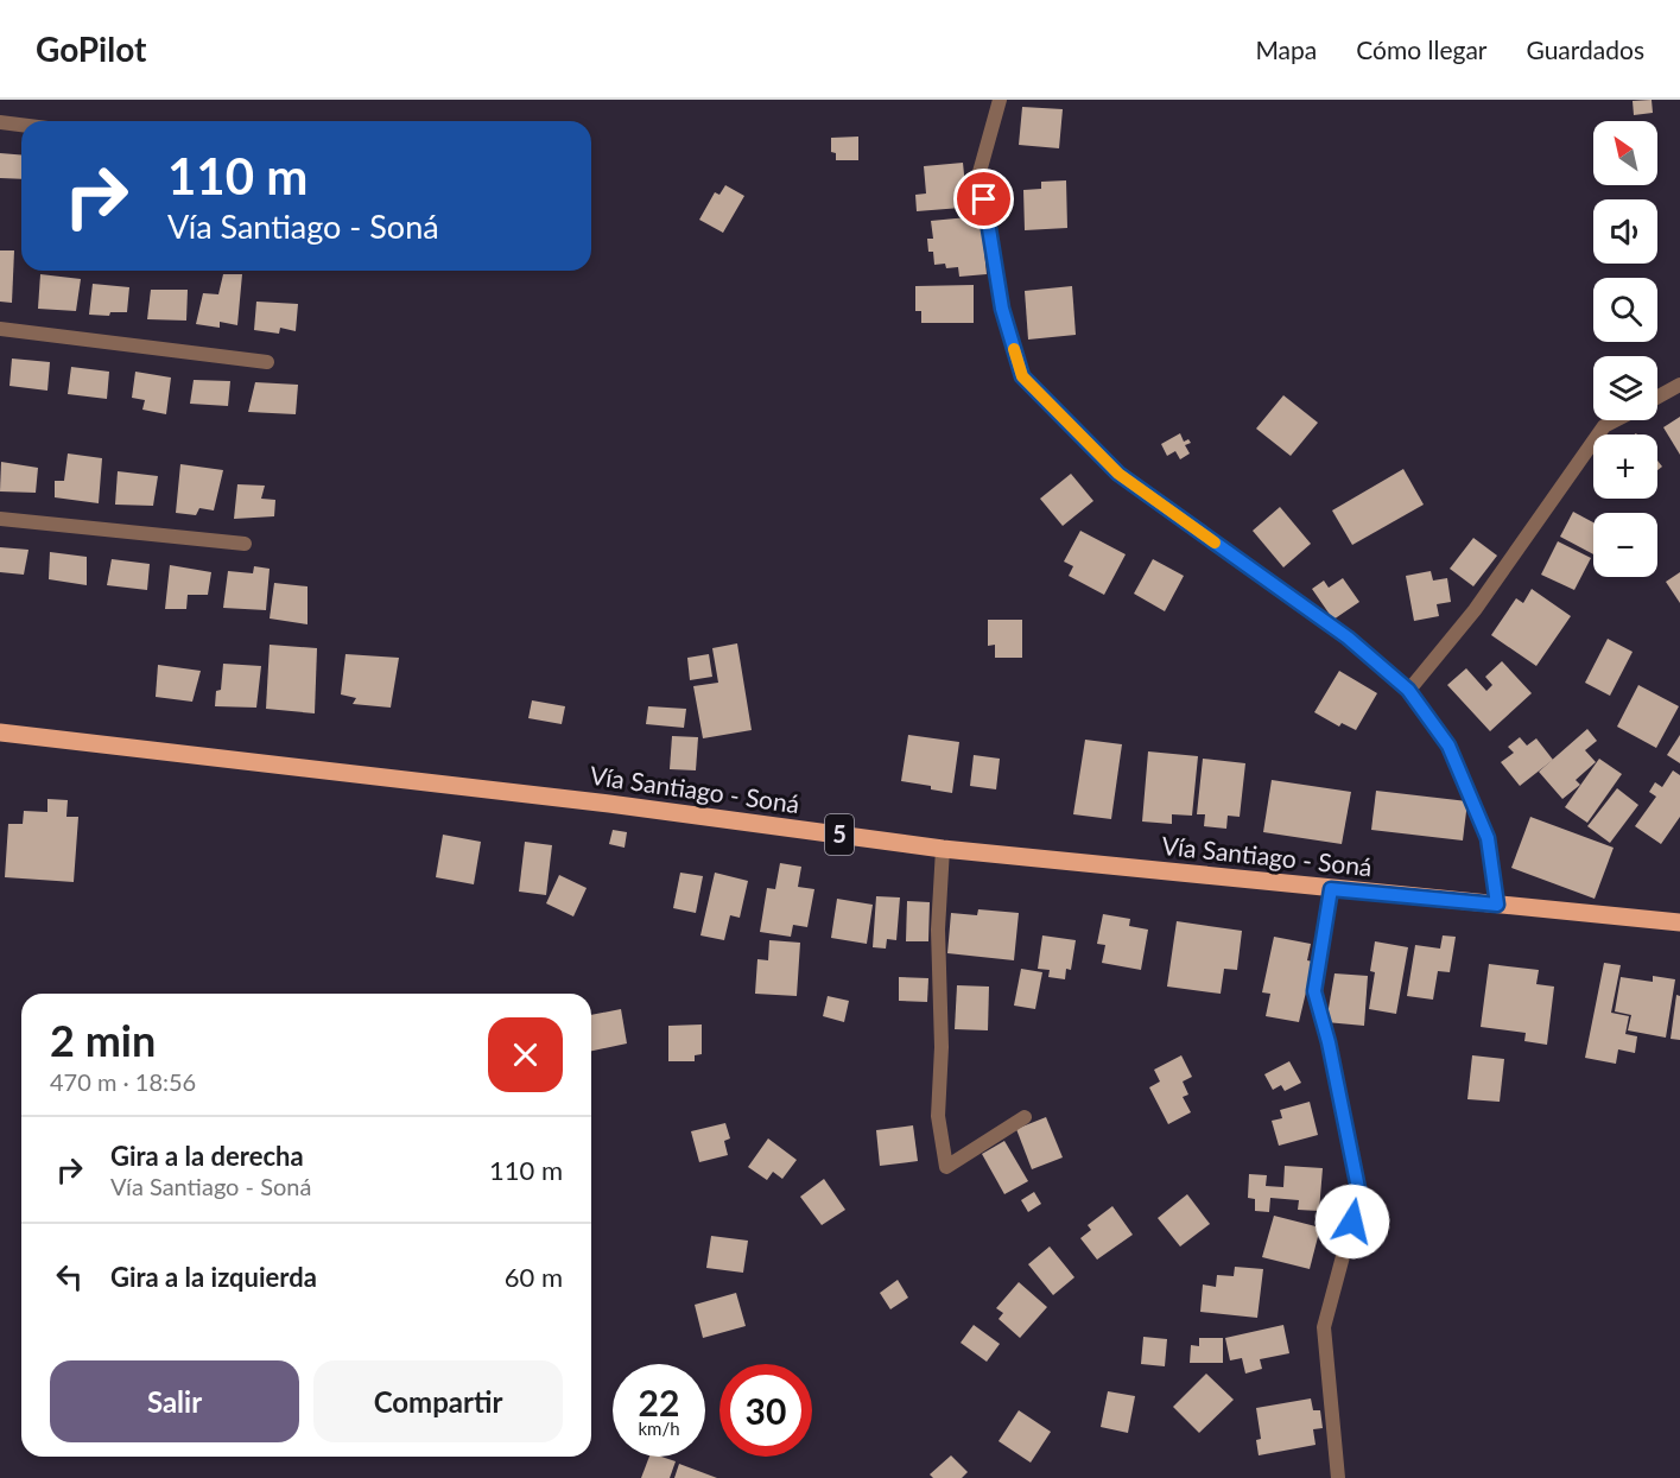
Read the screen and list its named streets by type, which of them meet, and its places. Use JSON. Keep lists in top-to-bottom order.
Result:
{
  "streets": {
    "main road": ["Vía Santiago - Soná", "5"]
  },
  "north": "top left",
  "page": {
    "header": "GoPilot",
    "nav": ["Mapa", "Cómo llegar", "Guardados"],
    "map_buttons": ["+", "−"],
    "turn": ["110 m", "Vía Santiago - Soná"],
    "heading": ["2 min", "470 m · 18:56"],
    "list": [
      {
        "name": "Gira a la derecha",
        "note": "Vía Santiago - Soná",
        "value": "110 m"
      },
      {
        "name": "Gira a la izquierda",
        "value": "60 m"
      }
    ],
    "buttons": ["Salir", "Compartir"],
    "speed": "22 km/h",
    "limit": "30"
  }
}
